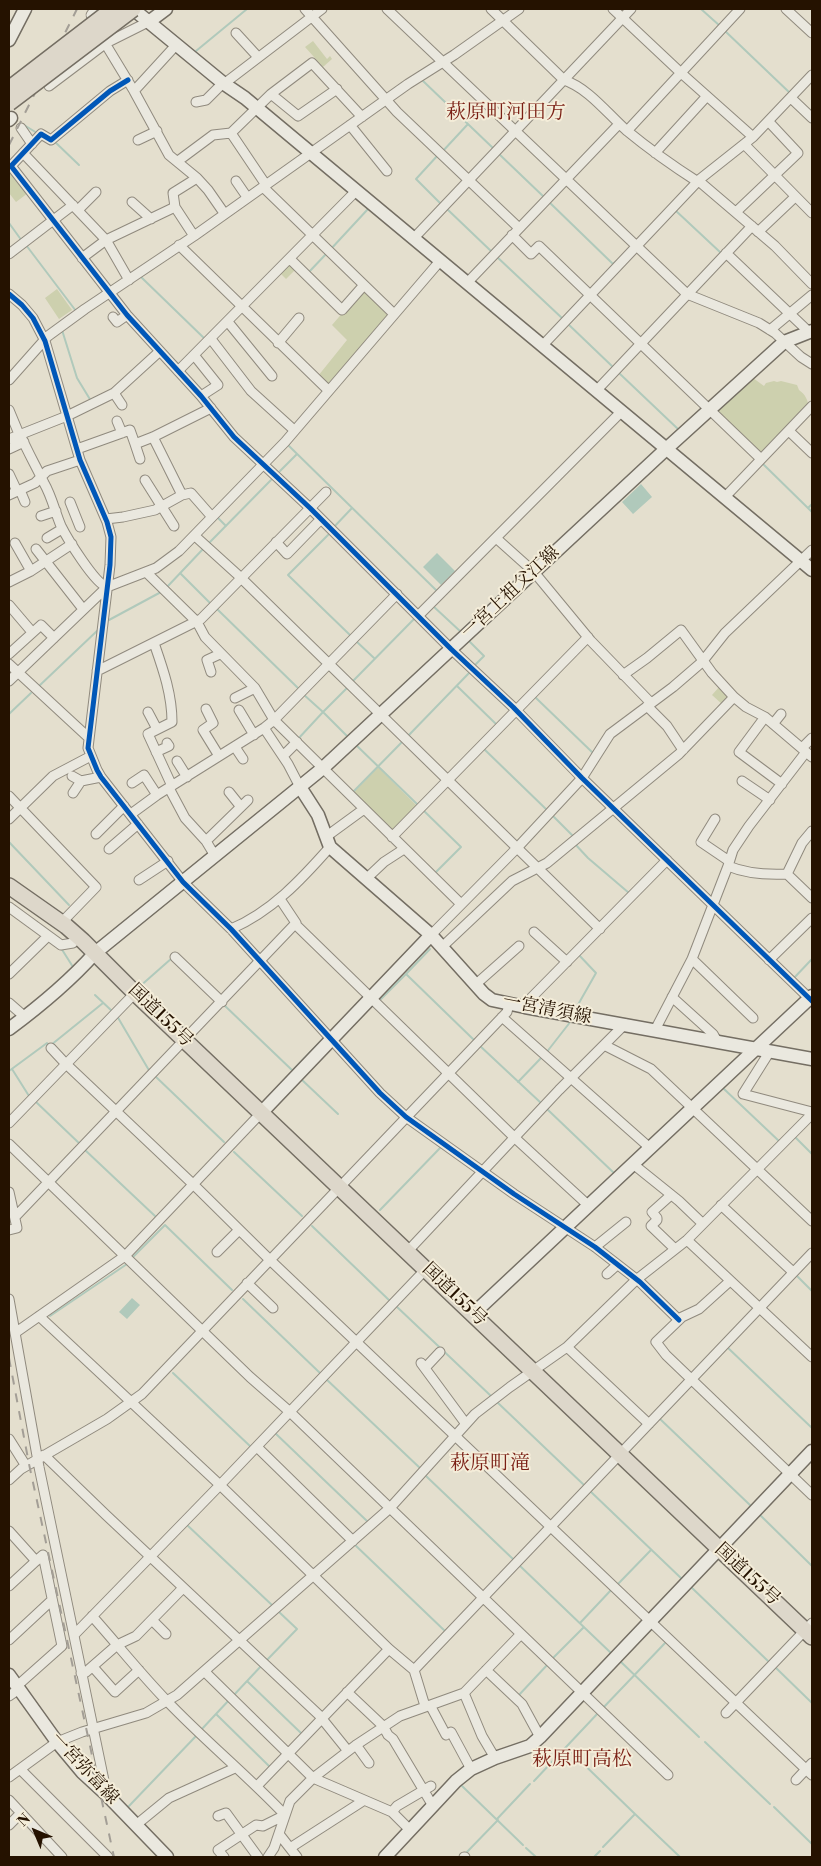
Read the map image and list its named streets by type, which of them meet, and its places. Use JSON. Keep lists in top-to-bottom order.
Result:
{
  "streets": {
    "highway": ["国道155号"],
    "street": ["一宮上祖父江線", "一宮清須線", "一宮弥富線"]
  },
  "crossings": [
    ["一宮上祖父江線", "国道155号"]
  ],
  "districts": ["萩原町河田方", "萩原町滝", "萩原町高松"],
  "north": "top left"
}
